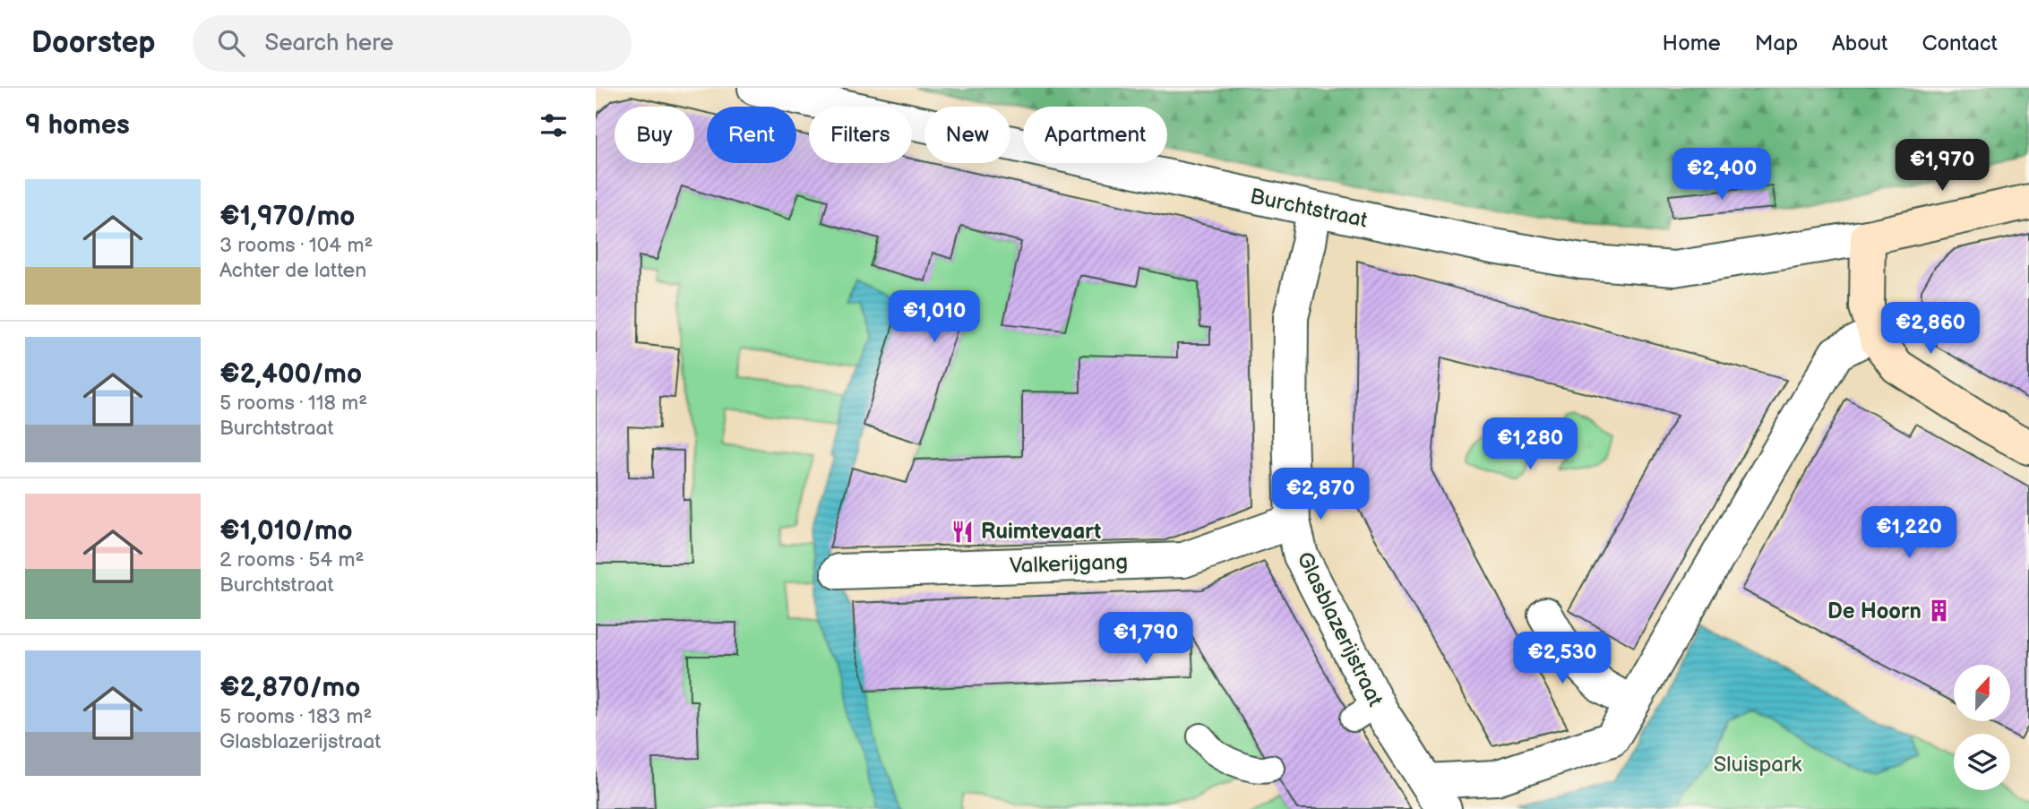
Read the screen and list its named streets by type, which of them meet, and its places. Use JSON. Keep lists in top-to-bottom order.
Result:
{
  "streets": {
    "street": ["Burchtstraat", "Valkerijgang", "Glasblazerijstraat"]
  },
  "crossings": [
    ["Burchtstraat", "Glasblazerijstraat"],
    ["Valkerijgang", "Glasblazerijstraat"]
  ],
  "parks": ["Sluispark"],
  "places": {
    "restaurant": ["Ruimtevaart"],
    "building": ["De Hoorn"]
  },
  "north": "top",
  "page": {
    "header": "Doorstep",
    "search": "Search here",
    "nav": [
      "Home",
      "Map",
      "About",
      "Contact"
    ],
    "heading": "9 homes",
    "chip": [
      "Buy",
      "Rent",
      "Filters",
      "New",
      "Apartment"
    ],
    "price": [
      "€1,970",
      "€2,400",
      "€1,010",
      "€2,860",
      "€1,280",
      "€2,870",
      "€1,220",
      "€1,790",
      "€2,530"
    ],
    "list": [
      {
        "name": "€1,970/mo",
        "note": "3 rooms · 104 m² · Achter de latten"
      },
      {
        "name": "€2,400/mo",
        "note": "5 rooms · 118 m² · Burchtstraat"
      },
      {
        "name": "€1,010/mo",
        "note": "2 rooms · 54 m² · Burchtstraat"
      },
      {
        "name": "€2,870/mo",
        "note": "5 rooms · 183 m² · Glasblazerijstraat"
      }
    ]
  }
}
